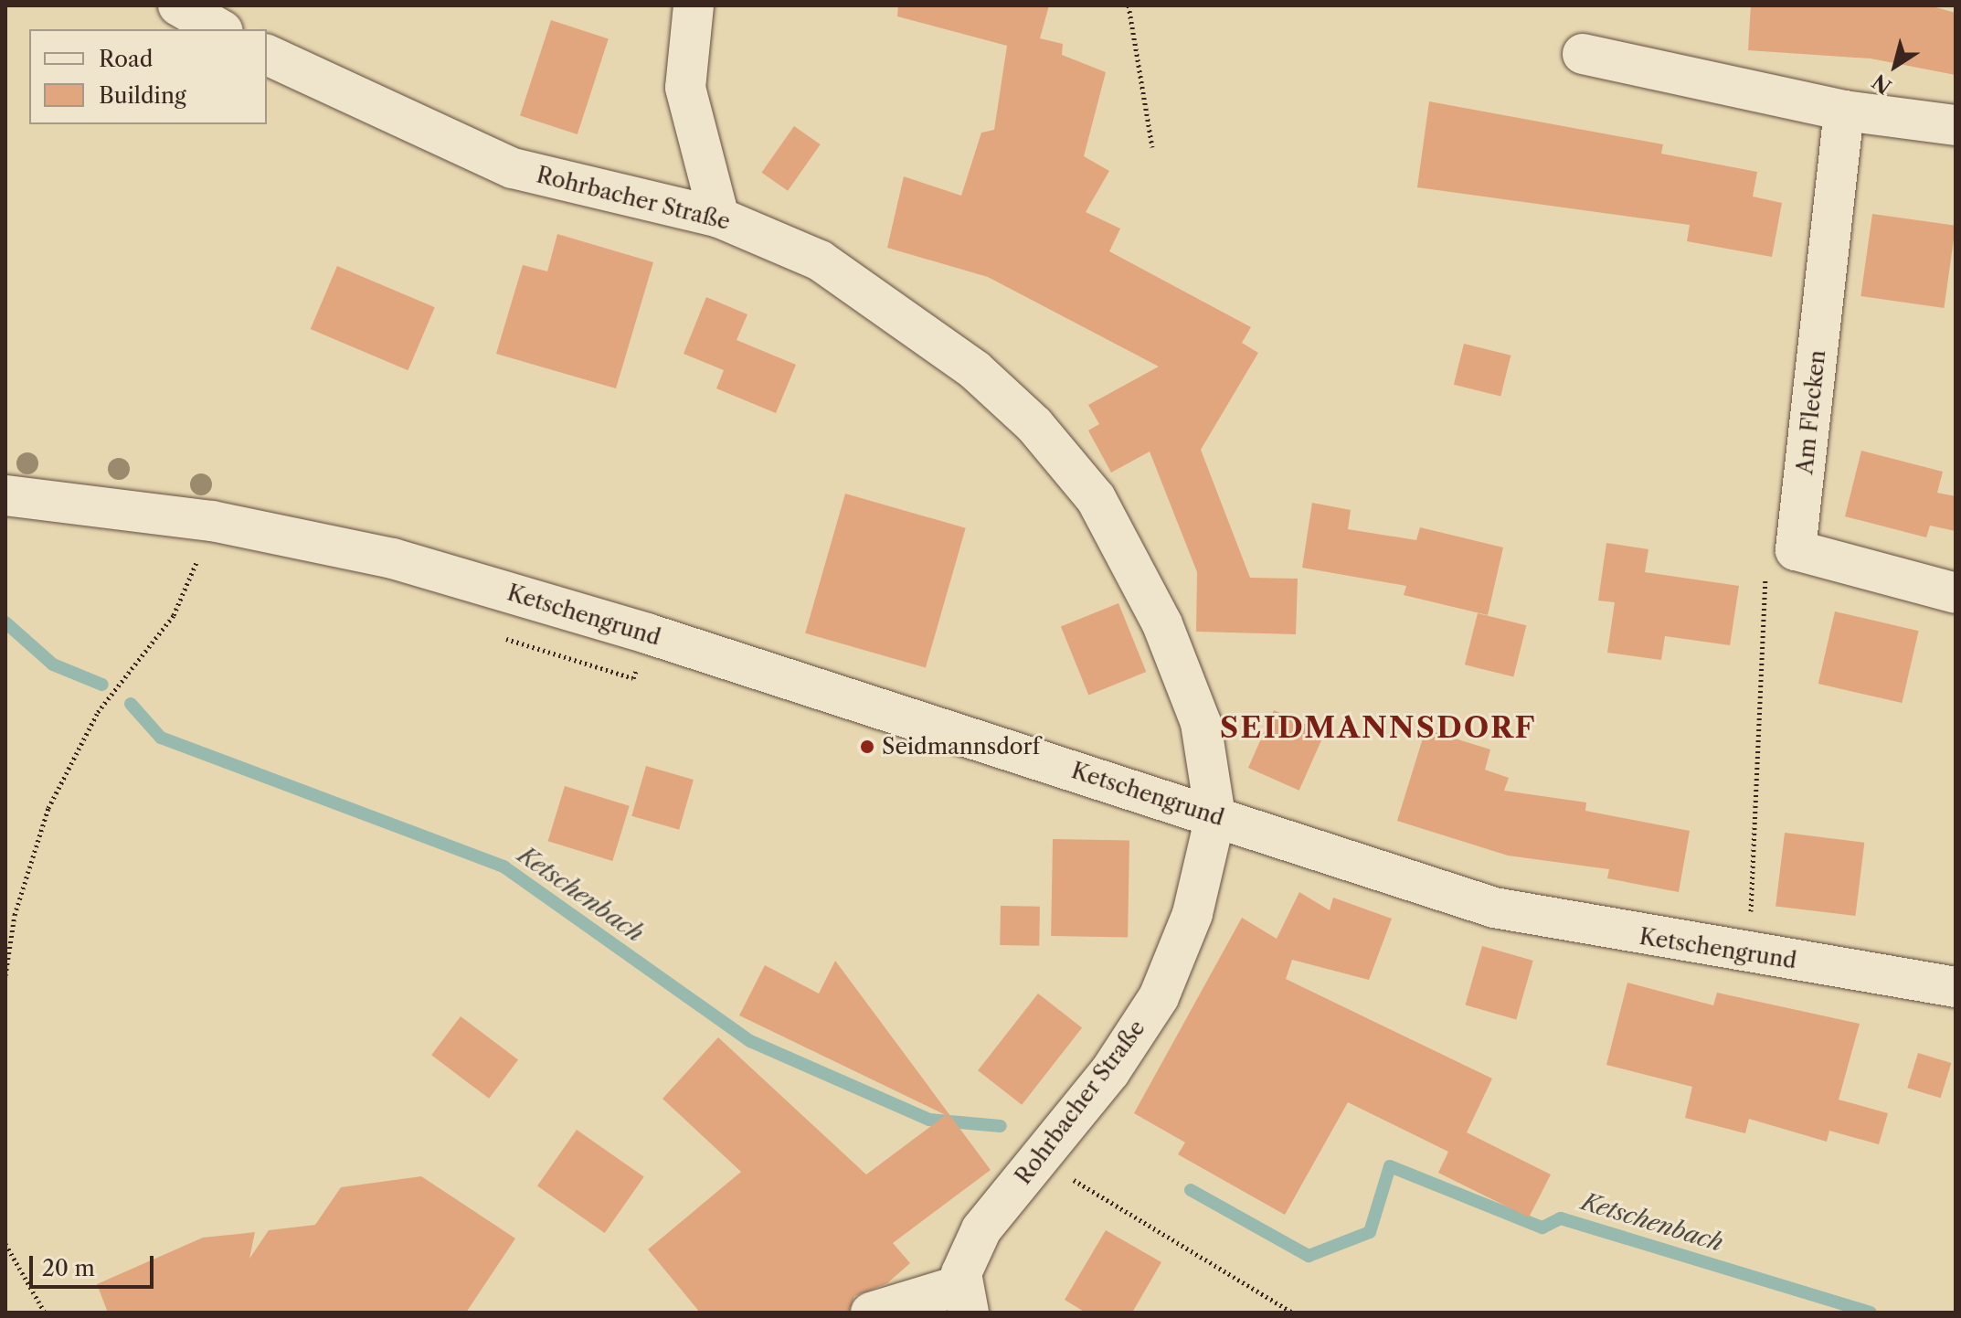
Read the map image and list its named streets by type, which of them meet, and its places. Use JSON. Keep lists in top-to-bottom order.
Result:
{
  "streets": {
    "street": ["Rohrbacher Straße", "Am Flecken", "Ketschengrund"]
  },
  "crossings": [
    ["Rohrbacher Straße", "Ketschengrund"]
  ],
  "districts": ["SEIDMANNSDORF"],
  "water": ["Ketschenbach"],
  "places": ["Seidmannsdorf"],
  "legend": ["Road", "Building"],
  "scale_bar": "20 m",
  "north": "bottom left"
}
